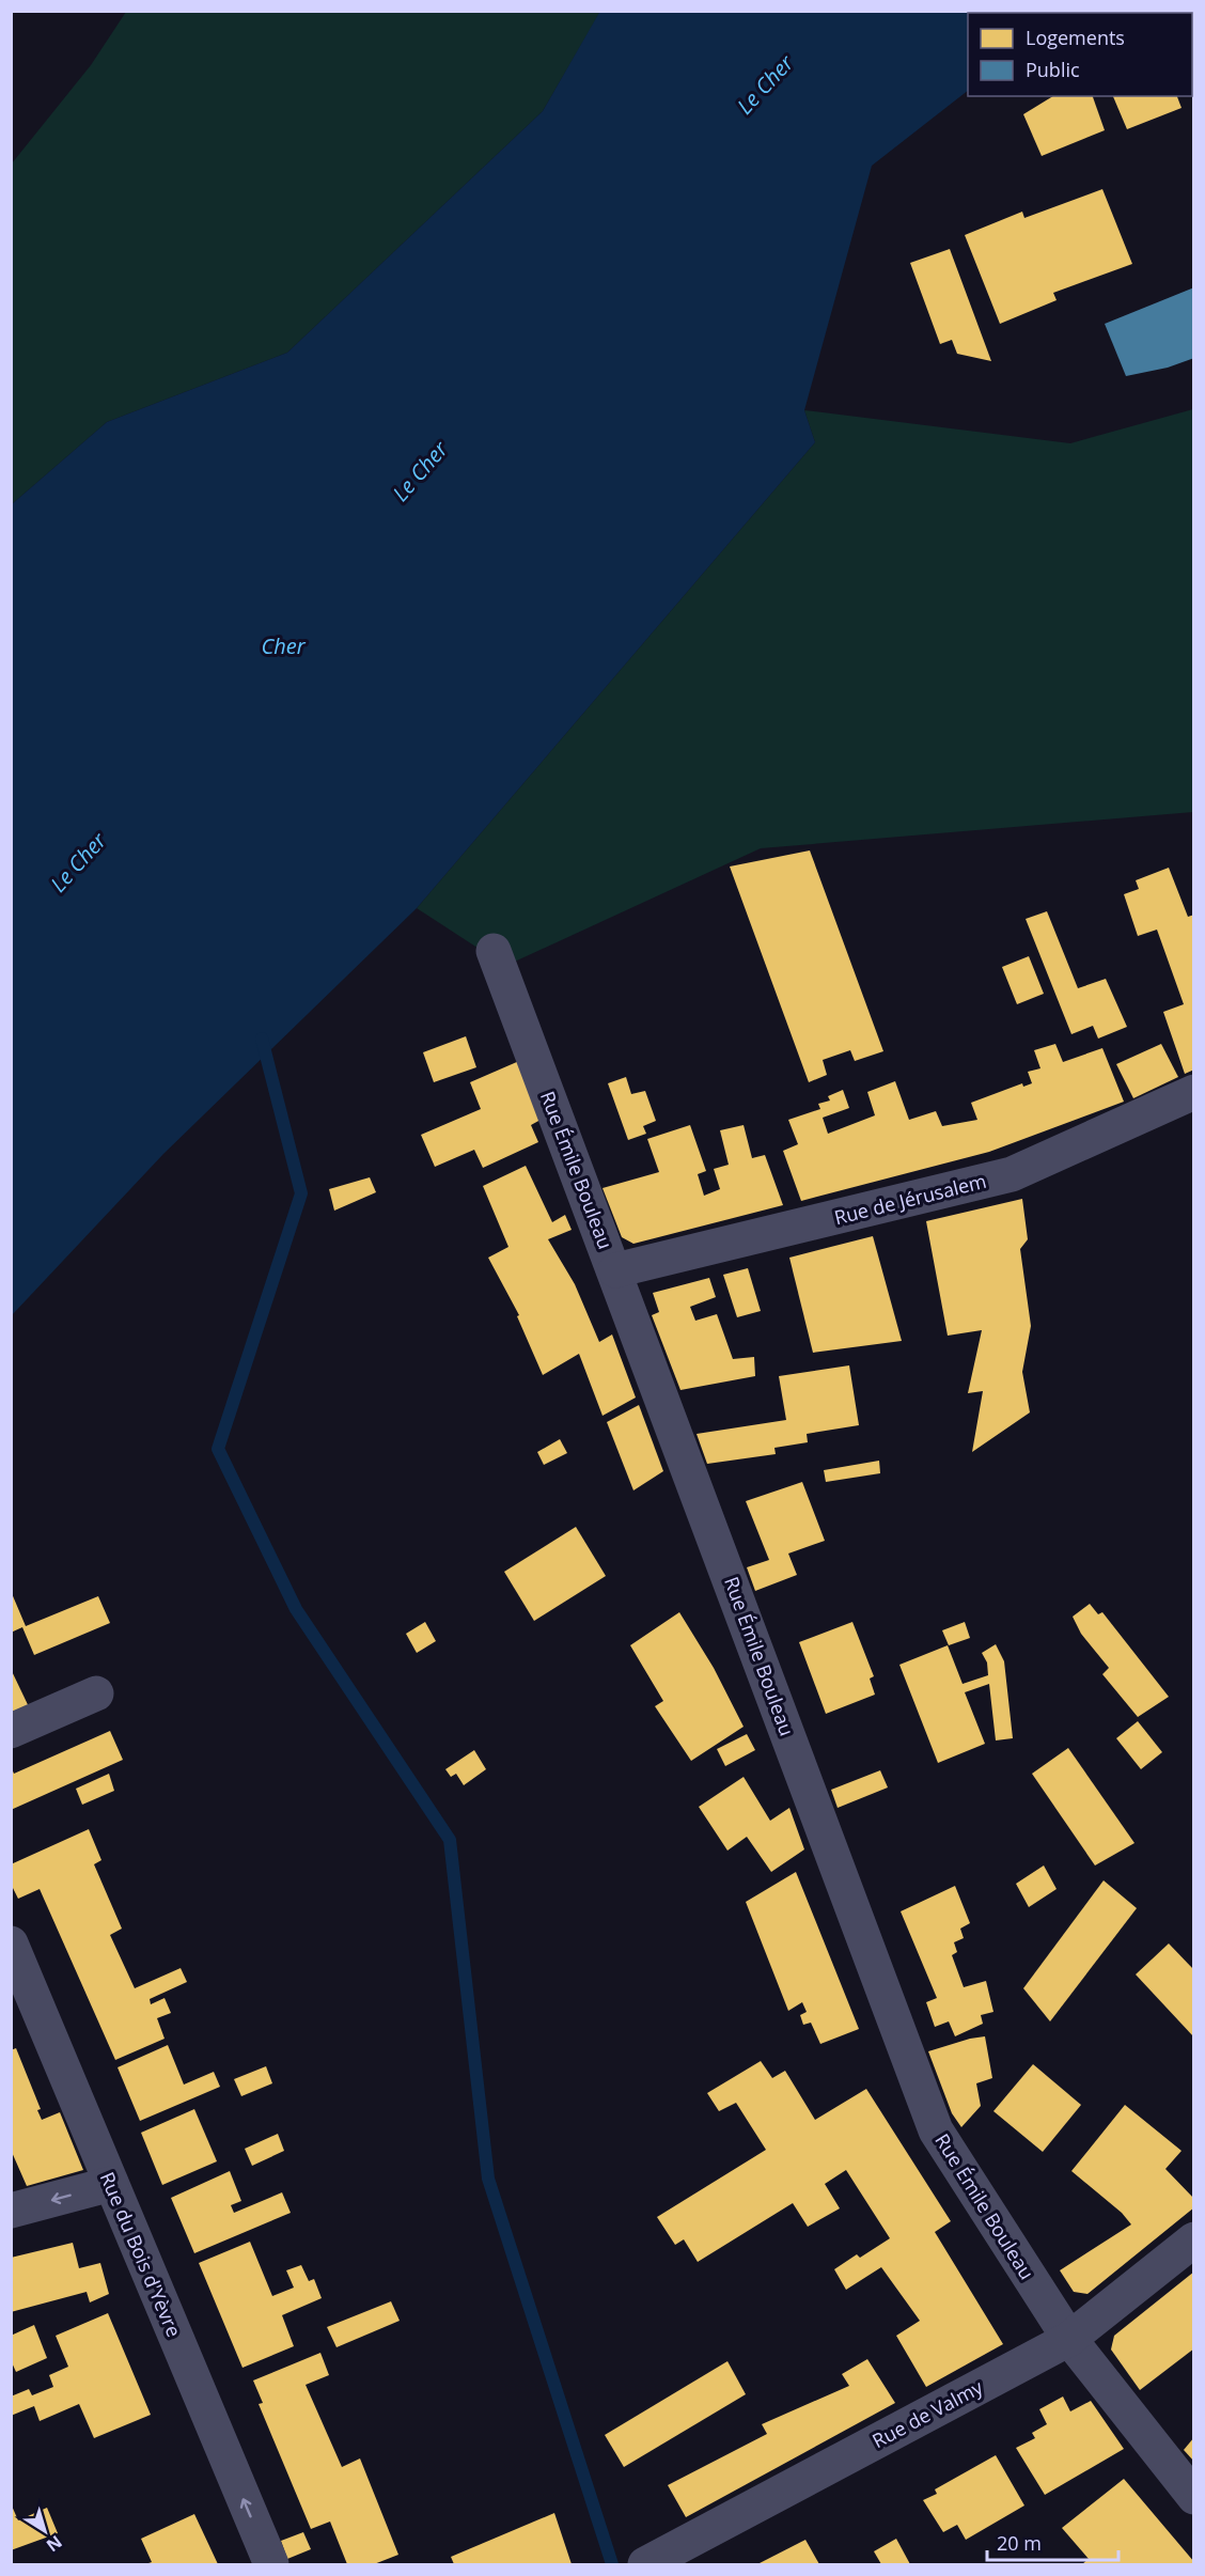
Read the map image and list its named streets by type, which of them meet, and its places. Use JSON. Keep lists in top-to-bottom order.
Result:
{
  "streets": {
    "street": [
      "Rue Émile Bouleau",
      "Rue de Jérusalem",
      "Rue du Bois d'Yèvre",
      "Rue de Valmy"
    ]
  },
  "crossings": [
    ["Rue Émile Bouleau", "Rue de Jérusalem"],
    ["Rue Émile Bouleau", "Rue de Valmy"]
  ],
  "one_way": ["Rue du Bois d'Yèvre"],
  "water": ["Le Cher", "Cher"],
  "legend": ["Logements", "Public"],
  "scale_bar": "20 m",
  "north": "bottom right"
}
